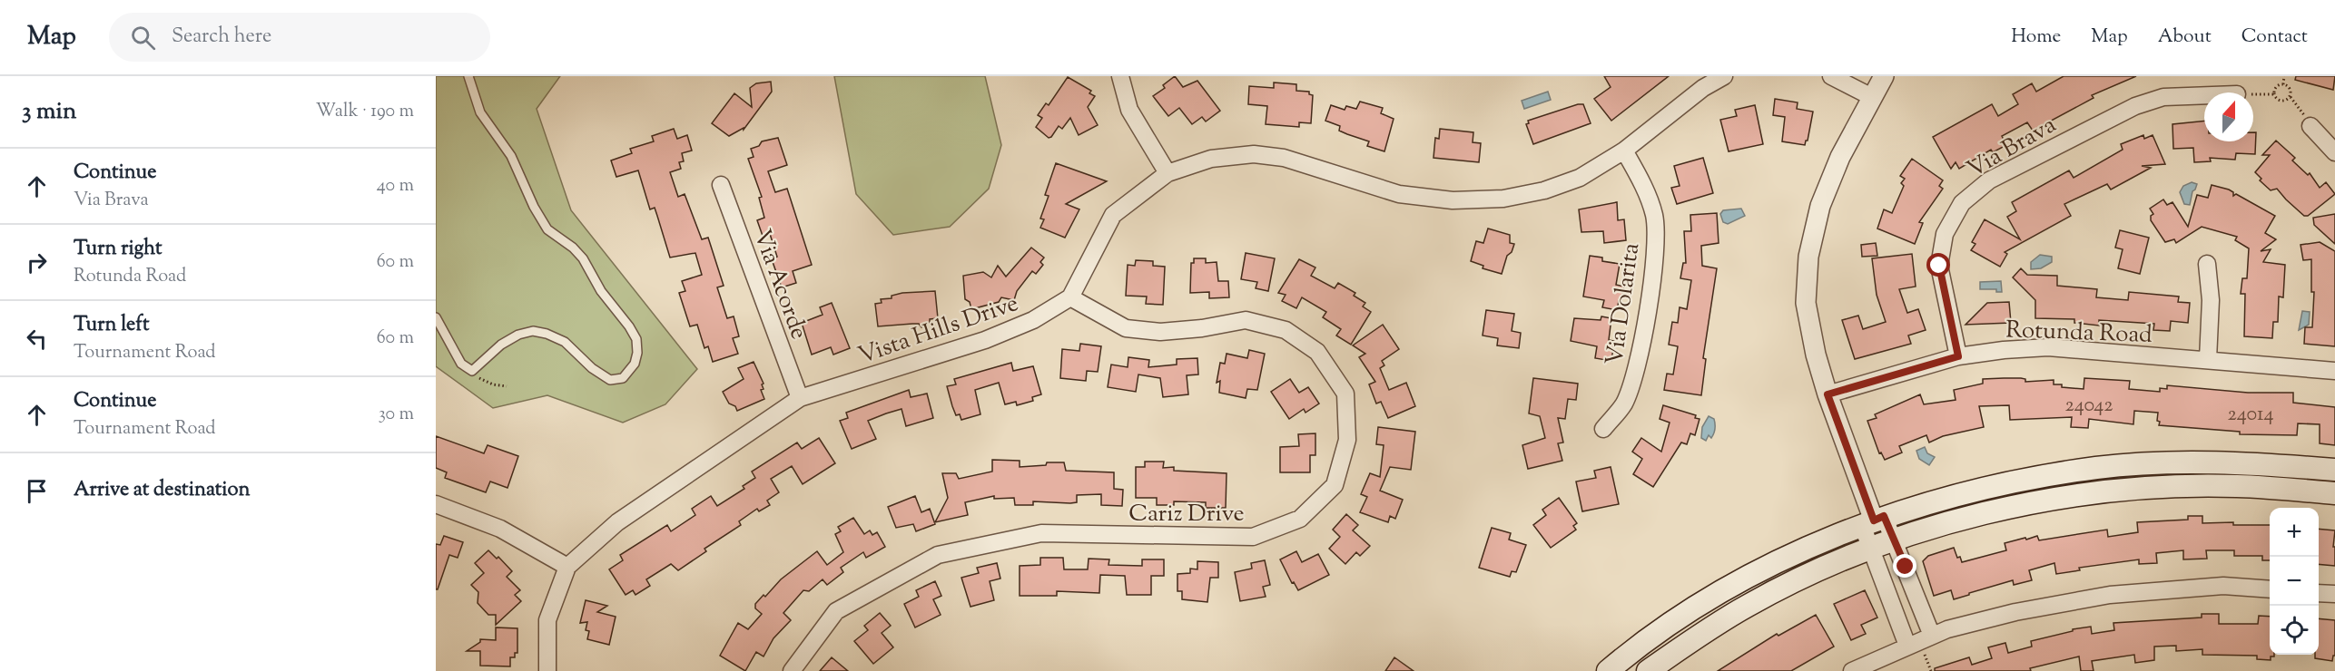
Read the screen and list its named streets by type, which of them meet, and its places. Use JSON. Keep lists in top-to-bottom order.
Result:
{
  "streets": {
    "street": [
      "Via Brava",
      "Via Acorde",
      "Via Dolarita",
      "Vista Hills Drive",
      "Rotunda Road",
      "Cariz Drive"
    ]
  },
  "crossings": [
    ["Via Brava", "Rotunda Road"],
    ["Via Acorde", "Vista Hills Drive"],
    ["Vista Hills Drive", "Cariz Drive"]
  ],
  "house_numbers": ["24042", "24014"],
  "north": "top",
  "page": {
    "header": "Map",
    "search": "Search here",
    "nav": [
      "Home",
      "Map",
      "About",
      "Contact"
    ],
    "heading": ["3 min", "Walk · 190 m"],
    "list": [
      ["Continue", "Via Brava", "40 m"],
      ["Turn right", "Rotunda Road", "60 m"],
      ["Turn left", "Tournament Road", "60 m"],
      ["Continue", "Tournament Road", "30 m"],
      "Arrive at destination"
    ],
    "map_buttons": ["+", "−"]
  }
}
